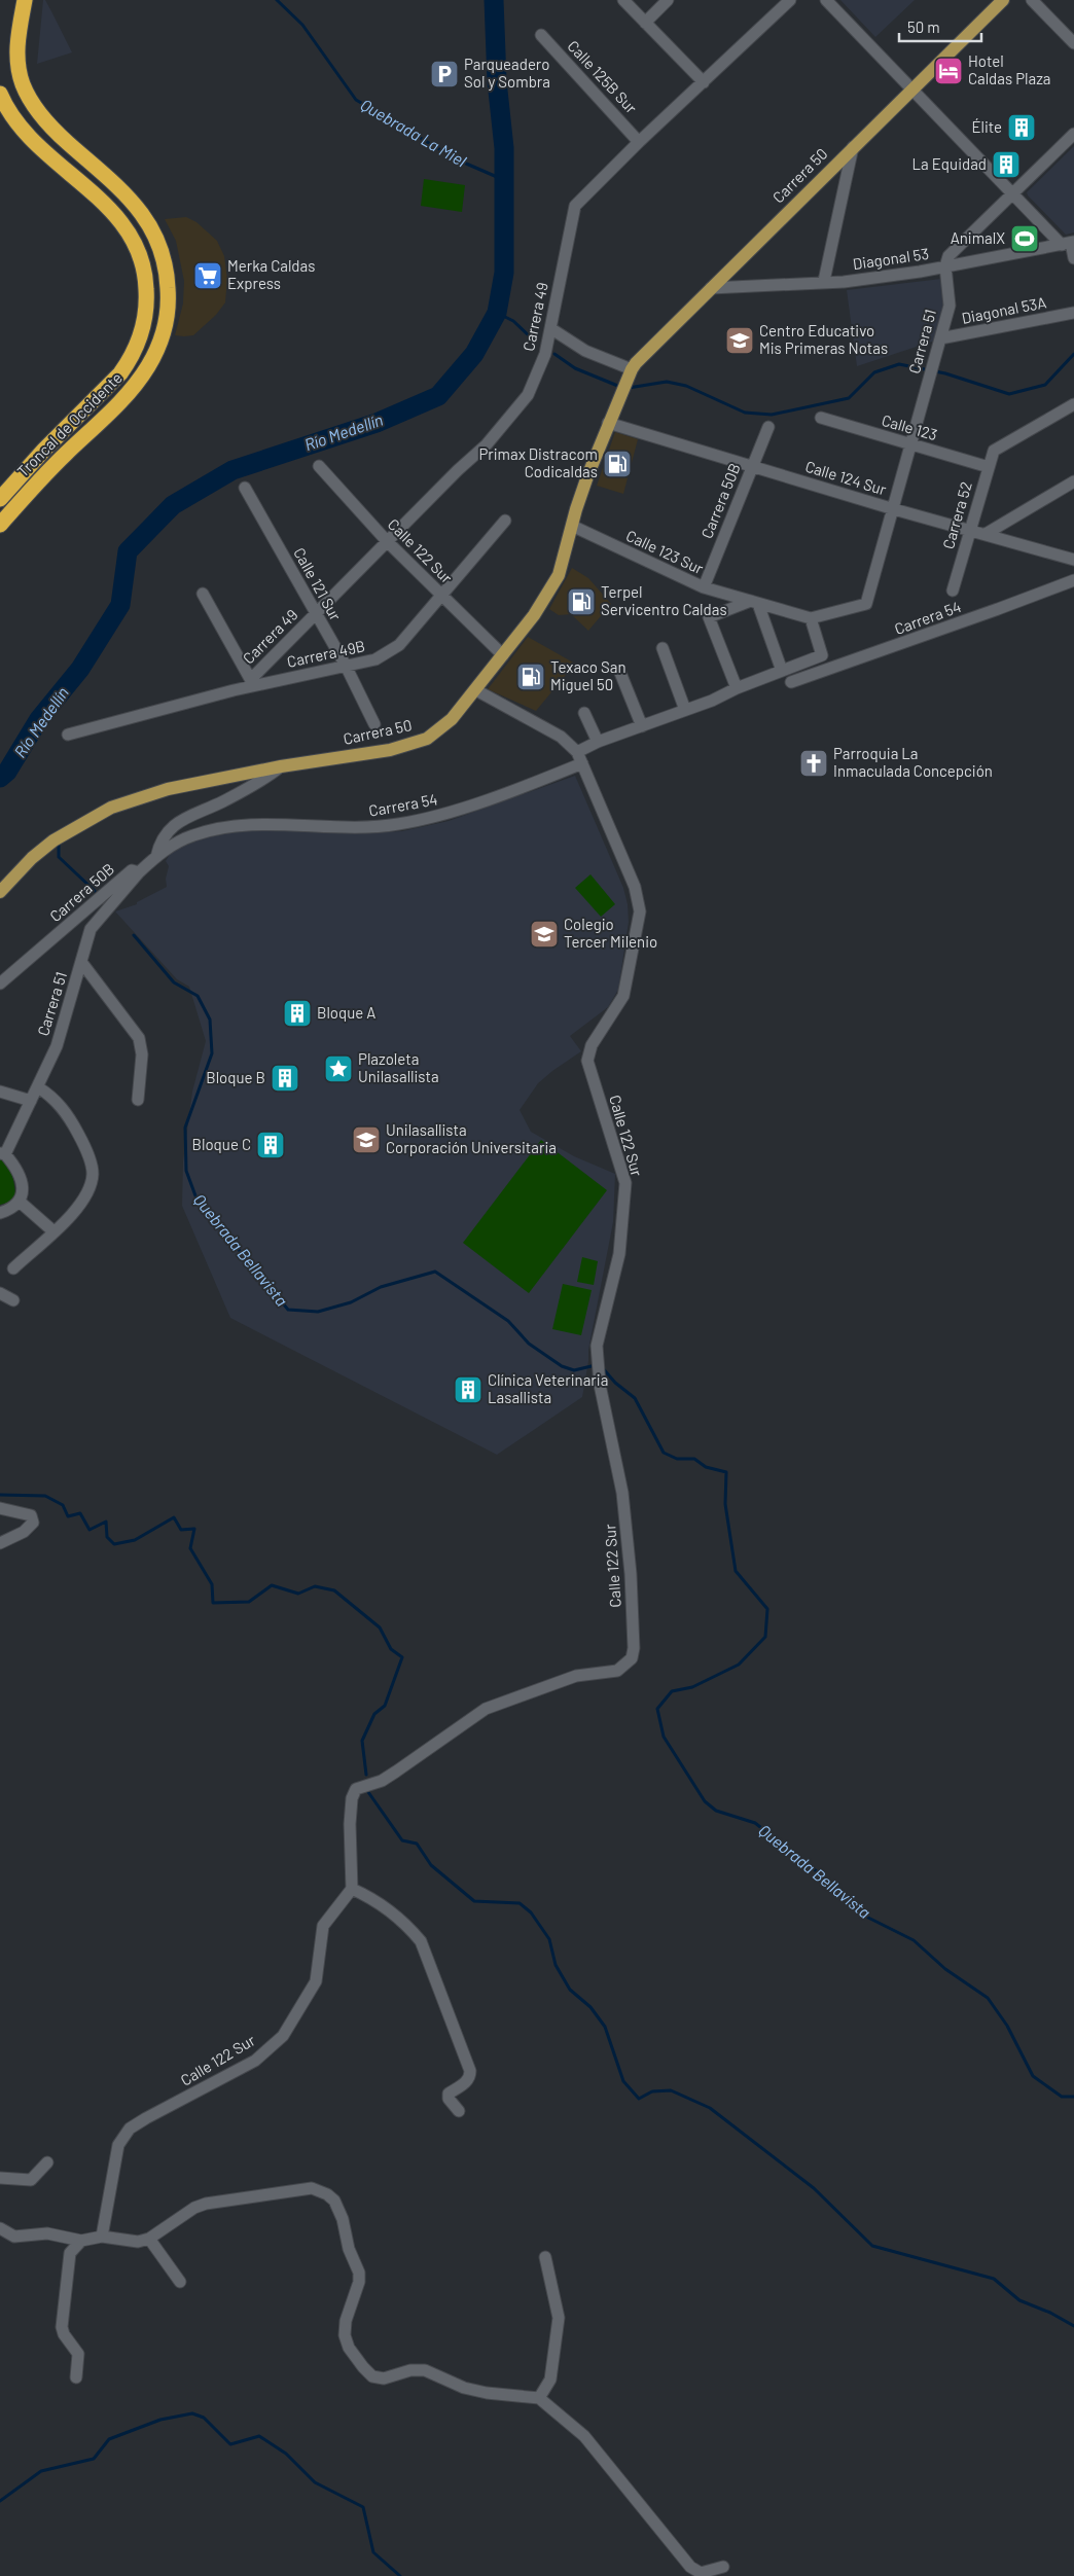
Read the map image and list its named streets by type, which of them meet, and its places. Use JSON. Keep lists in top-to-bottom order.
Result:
{
  "streets": {
    "highway": ["Troncal de Occidente"],
    "main road": ["Carrera 50"],
    "street": [
      "Calle 125B Sur",
      "Diagonal 53",
      "Diagonal 53A",
      "Carrera 49",
      "Carrera 51",
      "Calle 123",
      "Calle 124 Sur",
      "Carrera 50B",
      "Carrera 52",
      "Calle 122 Sur",
      "Calle 123 Sur",
      "Calle 121 Sur",
      "Carrera 54",
      "Carrera 49B"
    ]
  },
  "crossings": [
    ["Calle 125B Sur", "Carrera 49"],
    ["Carrera 50", "Diagonal 53"],
    ["Carrera 50", "Calle 124 Sur"],
    ["Carrera 50", "Calle 122 Sur"],
    ["Carrera 50", "Calle 123 Sur"],
    ["Diagonal 53", "Carrera 51"],
    ["Diagonal 53A", "Carrera 51"],
    ["Carrera 49", "Calle 122 Sur"],
    ["Carrera 49", "Calle 121 Sur"],
    ["Carrera 49", "Carrera 49B"],
    ["Carrera 51", "Calle 123"],
    ["Carrera 51", "Calle 124 Sur"],
    ["Carrera 51", "Carrera 50B"],
    ["Carrera 51", "Calle 123 Sur"],
    ["Calle 123", "Carrera 52"],
    ["Calle 124 Sur", "Carrera 50B"],
    ["Calle 124 Sur", "Carrera 52"],
    ["Carrera 50B", "Calle 123 Sur"],
    ["Carrera 50B", "Carrera 54"],
    ["Calle 122 Sur", "Carrera 54"],
    ["Calle 122 Sur", "Carrera 49B"],
    ["Calle 121 Sur", "Carrera 49B"]
  ],
  "water": ["Quebrada La Miel", "Río Medellín", "Quebrada Bellavista"],
  "places": {
    "hotel": ["Hotel Caldas Plaza"],
    "parking": ["Parqueadero Sol y Sombra"],
    "building": [
      "Élite",
      "La Equidad",
      "Bloque A",
      "Bloque B",
      "Bloque C",
      "Clínica Veterinaria Lasallista"
    ],
    "sports": ["AnimalX"],
    "supermarket": ["Merka Caldas Express"],
    "school or university": ["Centro Educativo Mis Primeras Notas", "Colegio Tercer Milenio", "Unilasallista Corporación Universitaria"],
    "fuel station": ["Primax Distracom Codicaldas", "Terpel Servicentro Caldas", "Texaco San Miguel 50"],
    "church": ["Parroquia La Inmaculada Concepción"],
    "place": ["Plazoleta Unilasallista"]
  },
  "scale_bar": "50 m"
}
